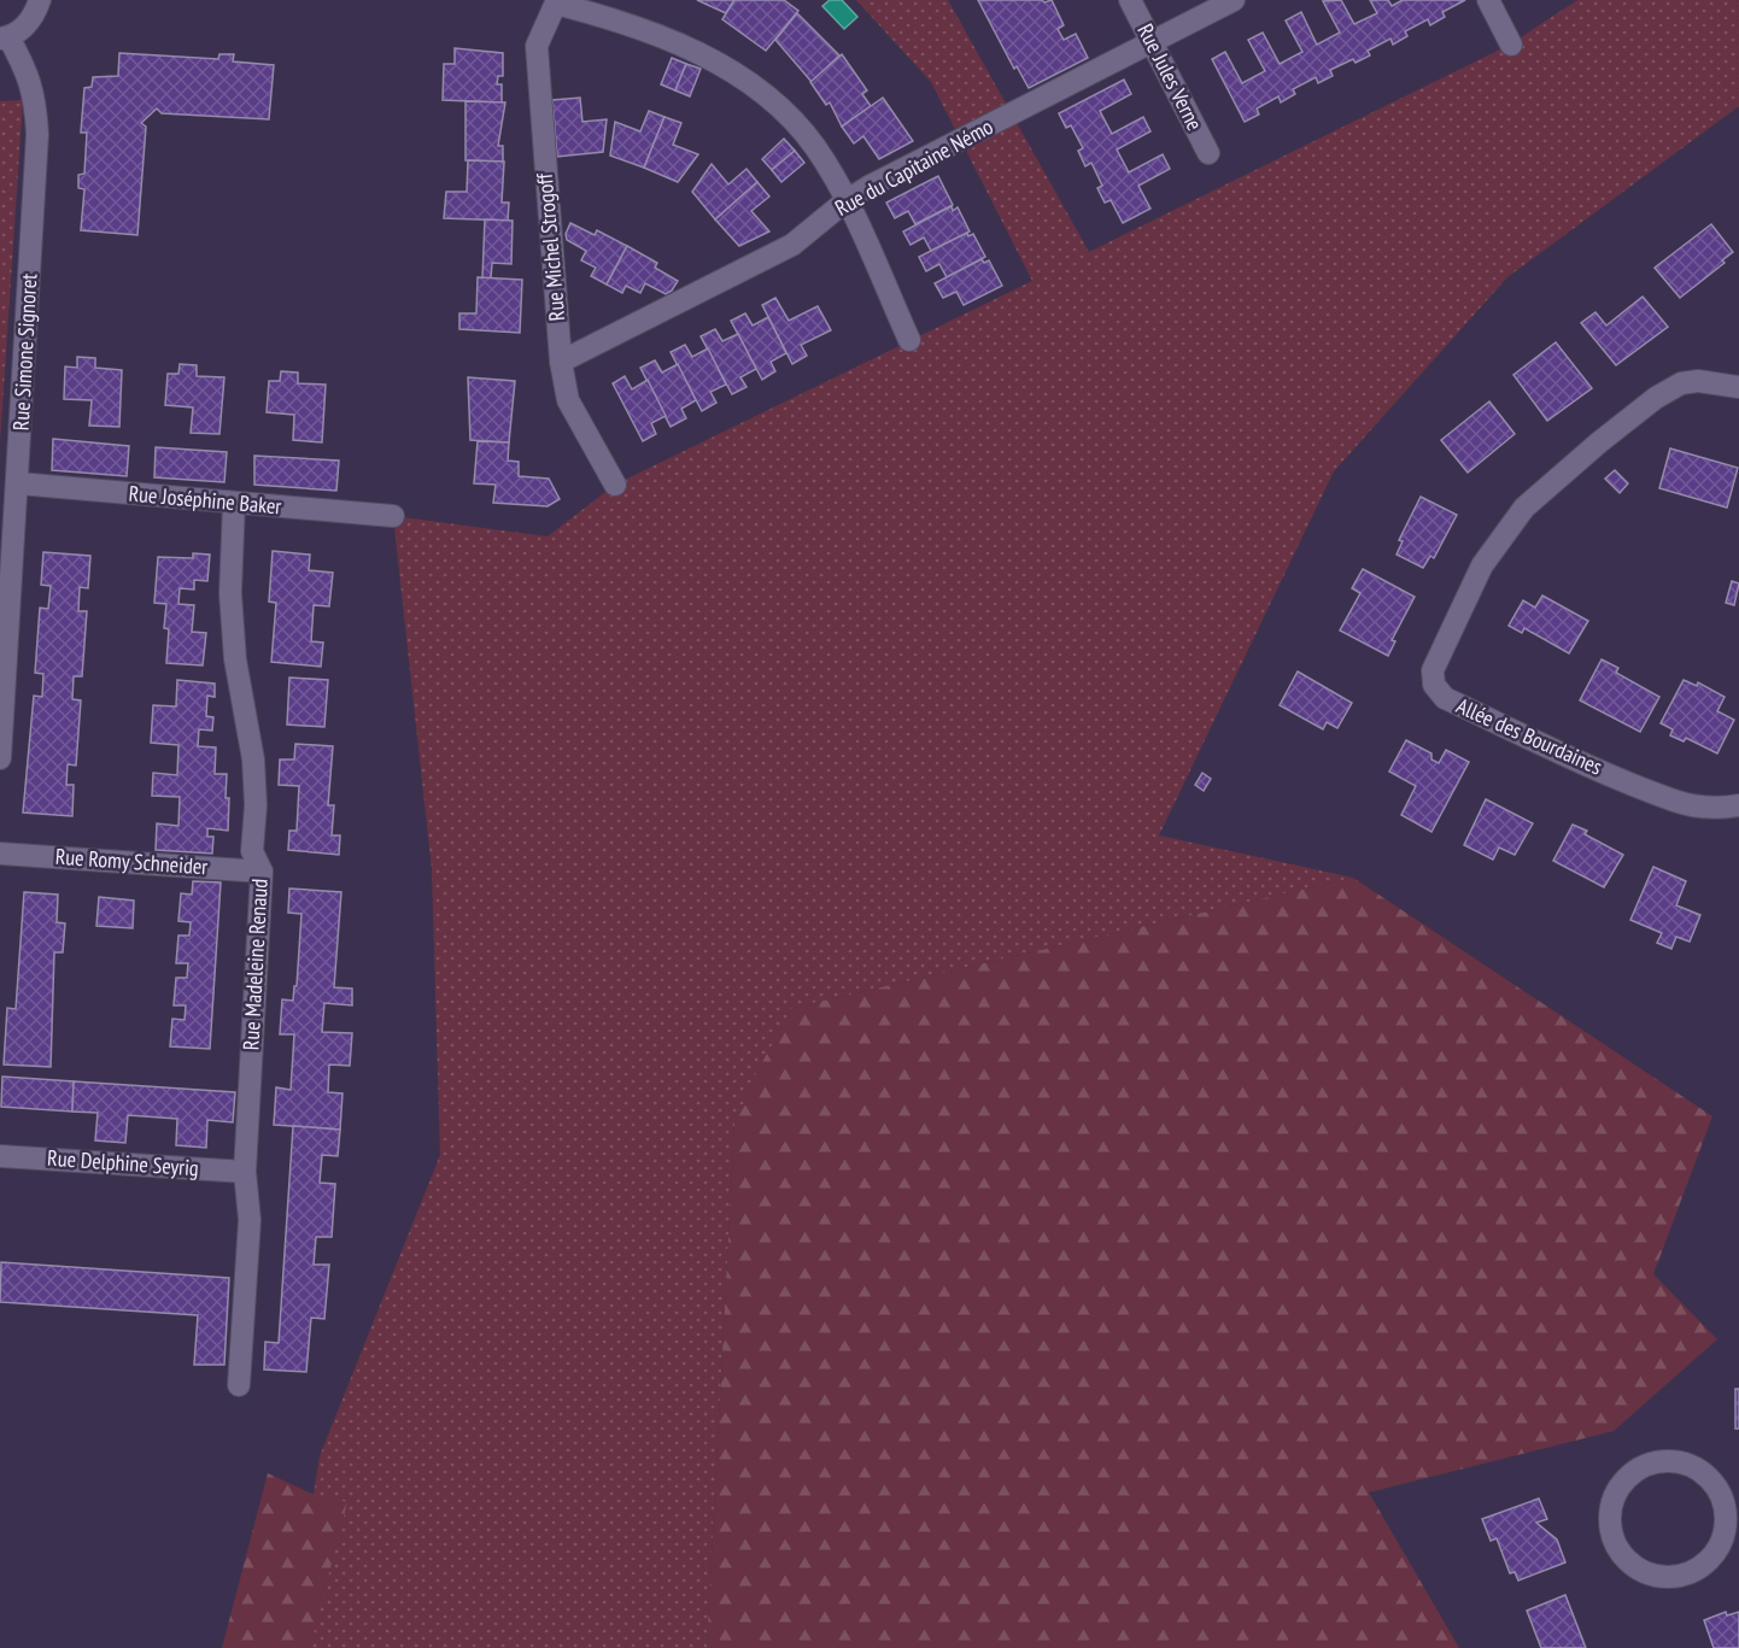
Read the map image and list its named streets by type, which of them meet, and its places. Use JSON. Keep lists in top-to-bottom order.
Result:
{
  "streets": {
    "street": [
      "Rue Jules Verne",
      "Rue du Capitaine Némo",
      "Rue Michel Strogoff",
      "Rue Simone Signoret",
      "Rue Joséphine Baker",
      "Allée des Bourdaines",
      "Rue Romy Schneider",
      "Rue Madeleine Renaud",
      "Rue Delphine Seyrig"
    ]
  },
  "crossings": [
    ["Rue Jules Verne", "Rue du Capitaine Némo"],
    ["Rue du Capitaine Némo", "Rue Michel Strogoff"],
    ["Rue Simone Signoret", "Rue Joséphine Baker"],
    ["Rue Joséphine Baker", "Rue Madeleine Renaud"],
    ["Rue Romy Schneider", "Rue Madeleine Renaud"],
    ["Rue Madeleine Renaud", "Rue Delphine Seyrig"]
  ]
}
